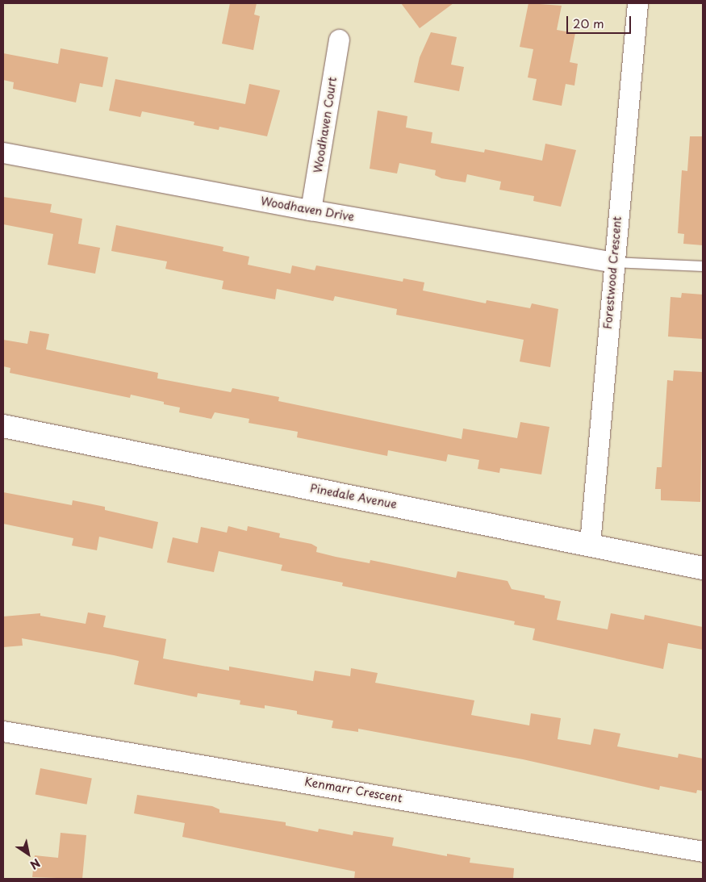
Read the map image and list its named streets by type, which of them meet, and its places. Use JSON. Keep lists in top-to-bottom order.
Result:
{
  "streets": {
    "street": [
      "Woodhaven Court",
      "Woodhaven Drive",
      "Forestwood Crescent",
      "Pinedale Avenue",
      "Kenmarr Crescent"
    ]
  },
  "crossings": [
    ["Woodhaven Court", "Woodhaven Drive"],
    ["Woodhaven Drive", "Forestwood Crescent"],
    ["Forestwood Crescent", "Pinedale Avenue"]
  ],
  "scale_bar": "20 m",
  "north": "bottom right"
}
